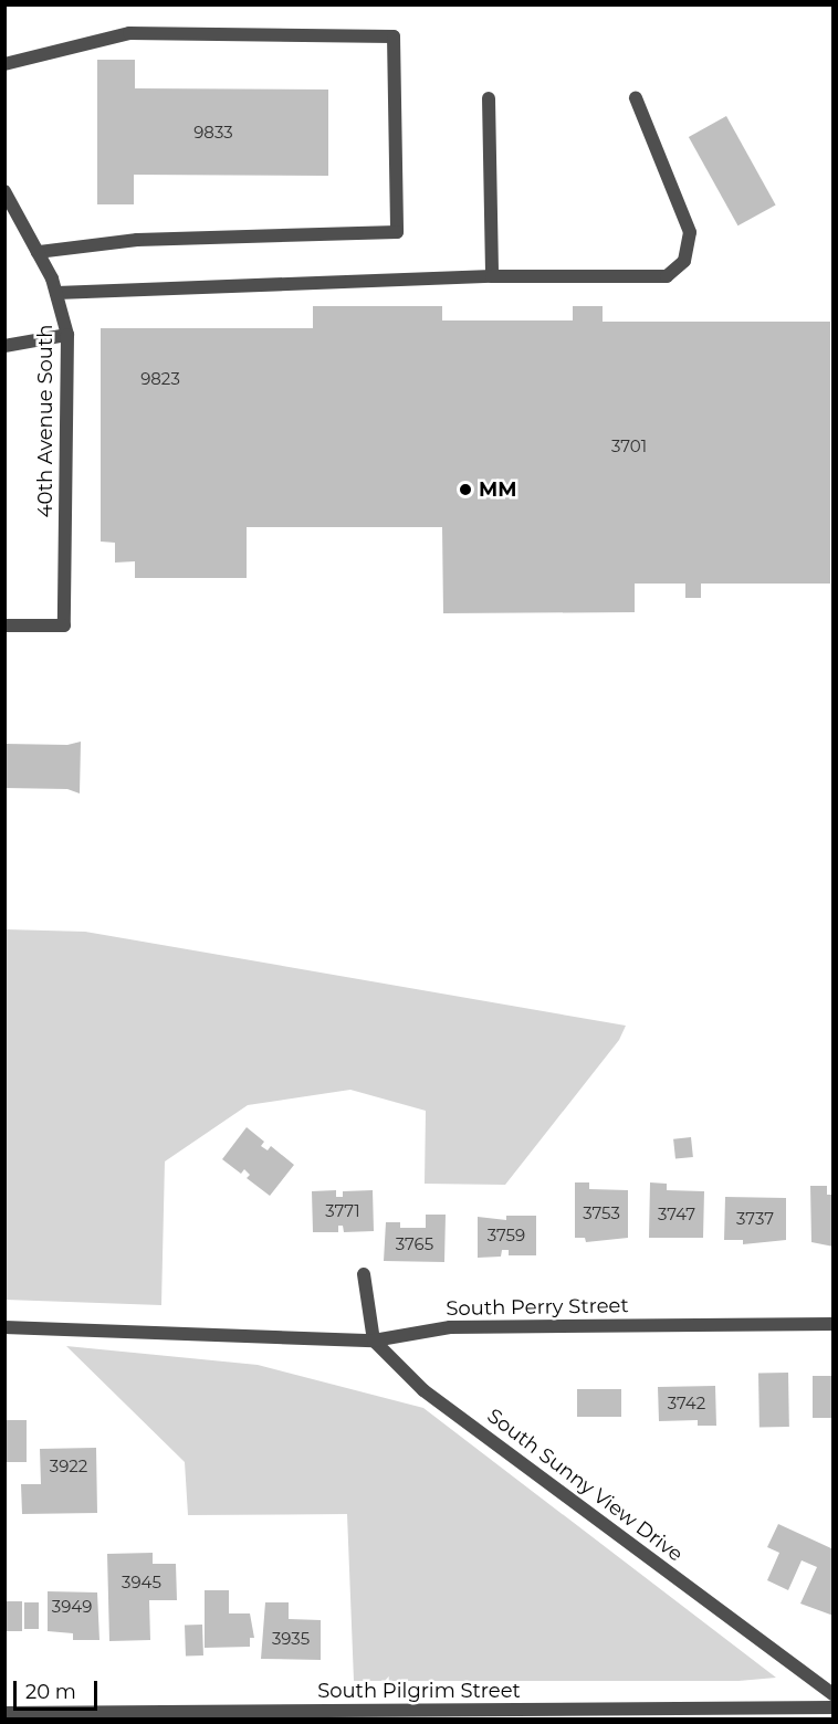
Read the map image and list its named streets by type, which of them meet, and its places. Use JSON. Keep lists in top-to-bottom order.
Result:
{
  "streets": {
    "street": [
      "40th Avenue South",
      "South Perry Street",
      "South Sunny View Drive",
      "South Pilgrim Street"
    ]
  },
  "crossings": [
    ["South Perry Street", "South Sunny View Drive"]
  ],
  "places": ["MM"],
  "house_numbers": [
    "9833",
    "9823",
    "3701",
    "3771",
    "3753",
    "3747",
    "3737",
    "3759",
    "3765",
    "3742",
    "3922",
    "3945",
    "3949",
    "3935"
  ],
  "scale_bar": "20 m"
}
